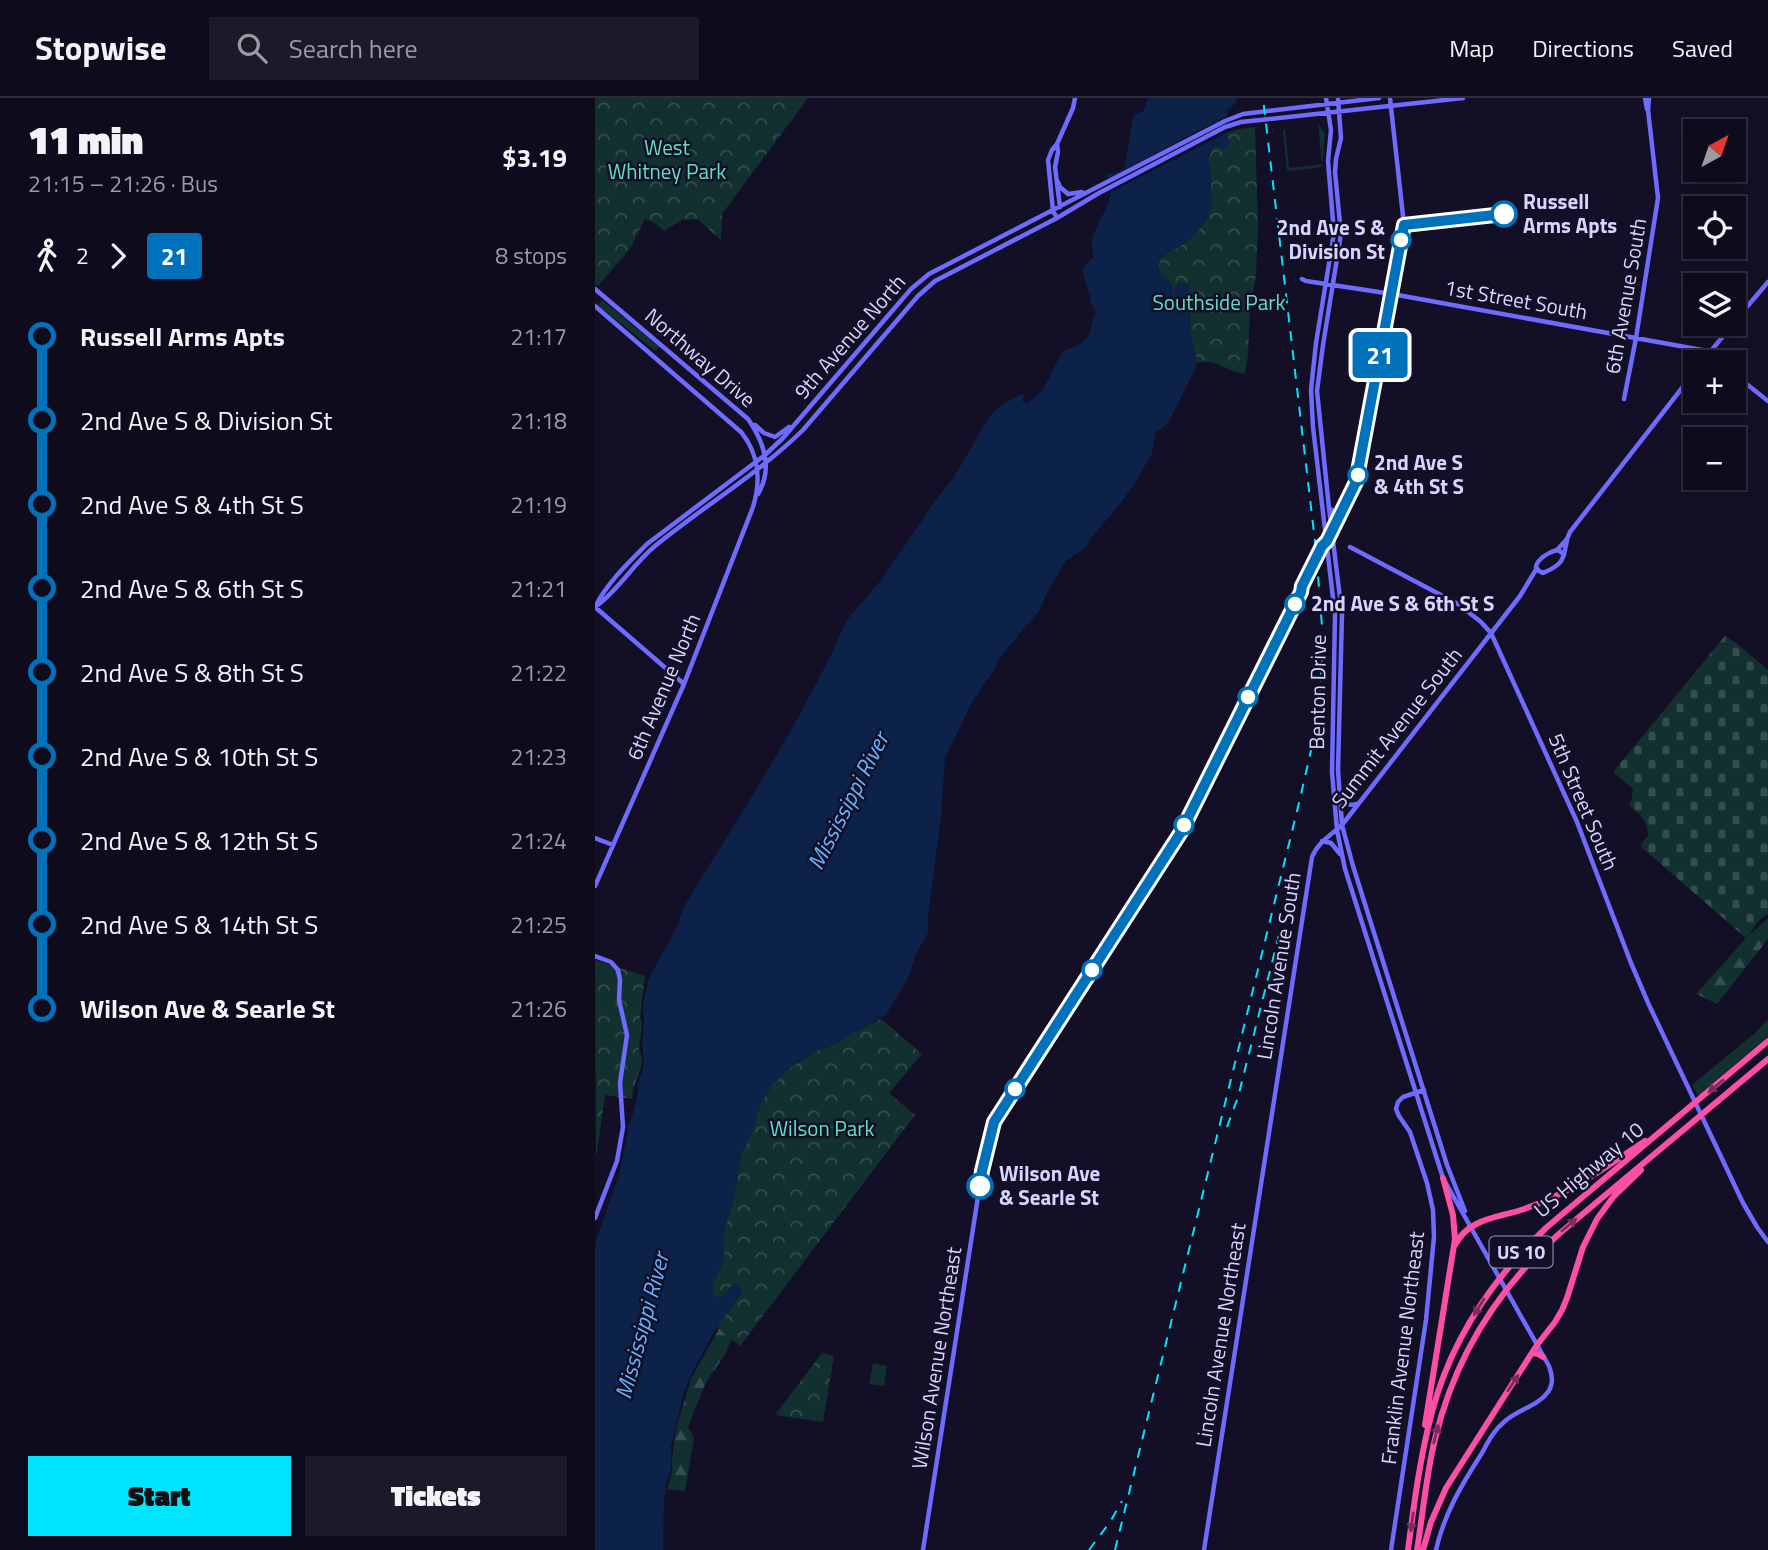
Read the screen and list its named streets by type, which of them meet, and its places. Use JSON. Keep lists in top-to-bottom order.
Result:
{
  "streets": {
    "highway": ["US Highway 10", "US 10"],
    "street": [
      "6th Avenue South",
      "1st Street South",
      "9th Avenue North",
      "Northway Drive",
      "6th Avenue North",
      "Benton Drive",
      "Summit Avenue South",
      "5th Street South",
      "Lincoln Avenue South",
      "Lincoln Avenue Northeast",
      "Franklin Avenue Northeast",
      "Wilson Avenue Northeast"
    ]
  },
  "crossings": [
    ["6th Avenue South", "1st Street South"],
    ["1st Street South", "Benton Drive"],
    ["9th Avenue North", "Northway Drive"],
    ["9th Avenue North", "6th Avenue North"],
    ["9th Avenue North", "Benton Drive"],
    ["Northway Drive", "6th Avenue North"],
    ["Benton Drive", "Summit Avenue South"],
    ["Benton Drive", "Franklin Avenue Northeast"],
    ["Summit Avenue South", "5th Street South"],
    ["Lincoln Avenue South", "Lincoln Avenue Northeast"]
  ],
  "water": ["Mississippi River"],
  "parks": ["West Whitney Park", "Southside Park", "Wilson Park"],
  "places": [
    "Russell Arms Apts",
    "2nd Ave S & Division St",
    "2nd Ave S & 4th St S",
    "2nd Ave S & 6th St S",
    "Wilson Ave & Searle St"
  ],
  "lines": ["bus line 21"],
  "north": "top right",
  "page": {
    "header": "Stopwise",
    "search": "Search here",
    "nav": ["Map", "Directions", "Saved"],
    "heading": ["11 min", "21:15 – 21:26 · Bus", "$3.19"],
    "on_map": "21",
    "map_buttons": ["+", "−"],
    "legs": ["2", "21", "8 stops"],
    "list": [
      {
        "name": "Russell Arms Apts",
        "value": "21:17"
      },
      {
        "name": "2nd Ave S & Division St",
        "value": "21:18"
      },
      {
        "name": "2nd Ave S & 4th St S",
        "value": "21:19"
      },
      {
        "name": "2nd Ave S & 6th St S",
        "value": "21:21"
      },
      {
        "name": "2nd Ave S & 8th St S",
        "value": "21:22"
      },
      {
        "name": "2nd Ave S & 10th St S",
        "value": "21:23"
      },
      {
        "name": "2nd Ave S & 12th St S",
        "value": "21:24"
      },
      {
        "name": "2nd Ave S & 14th St S",
        "value": "21:25"
      },
      {
        "name": "Wilson Ave & Searle St",
        "value": "21:26"
      }
    ],
    "buttons": ["Start", "Tickets"]
  }
}
